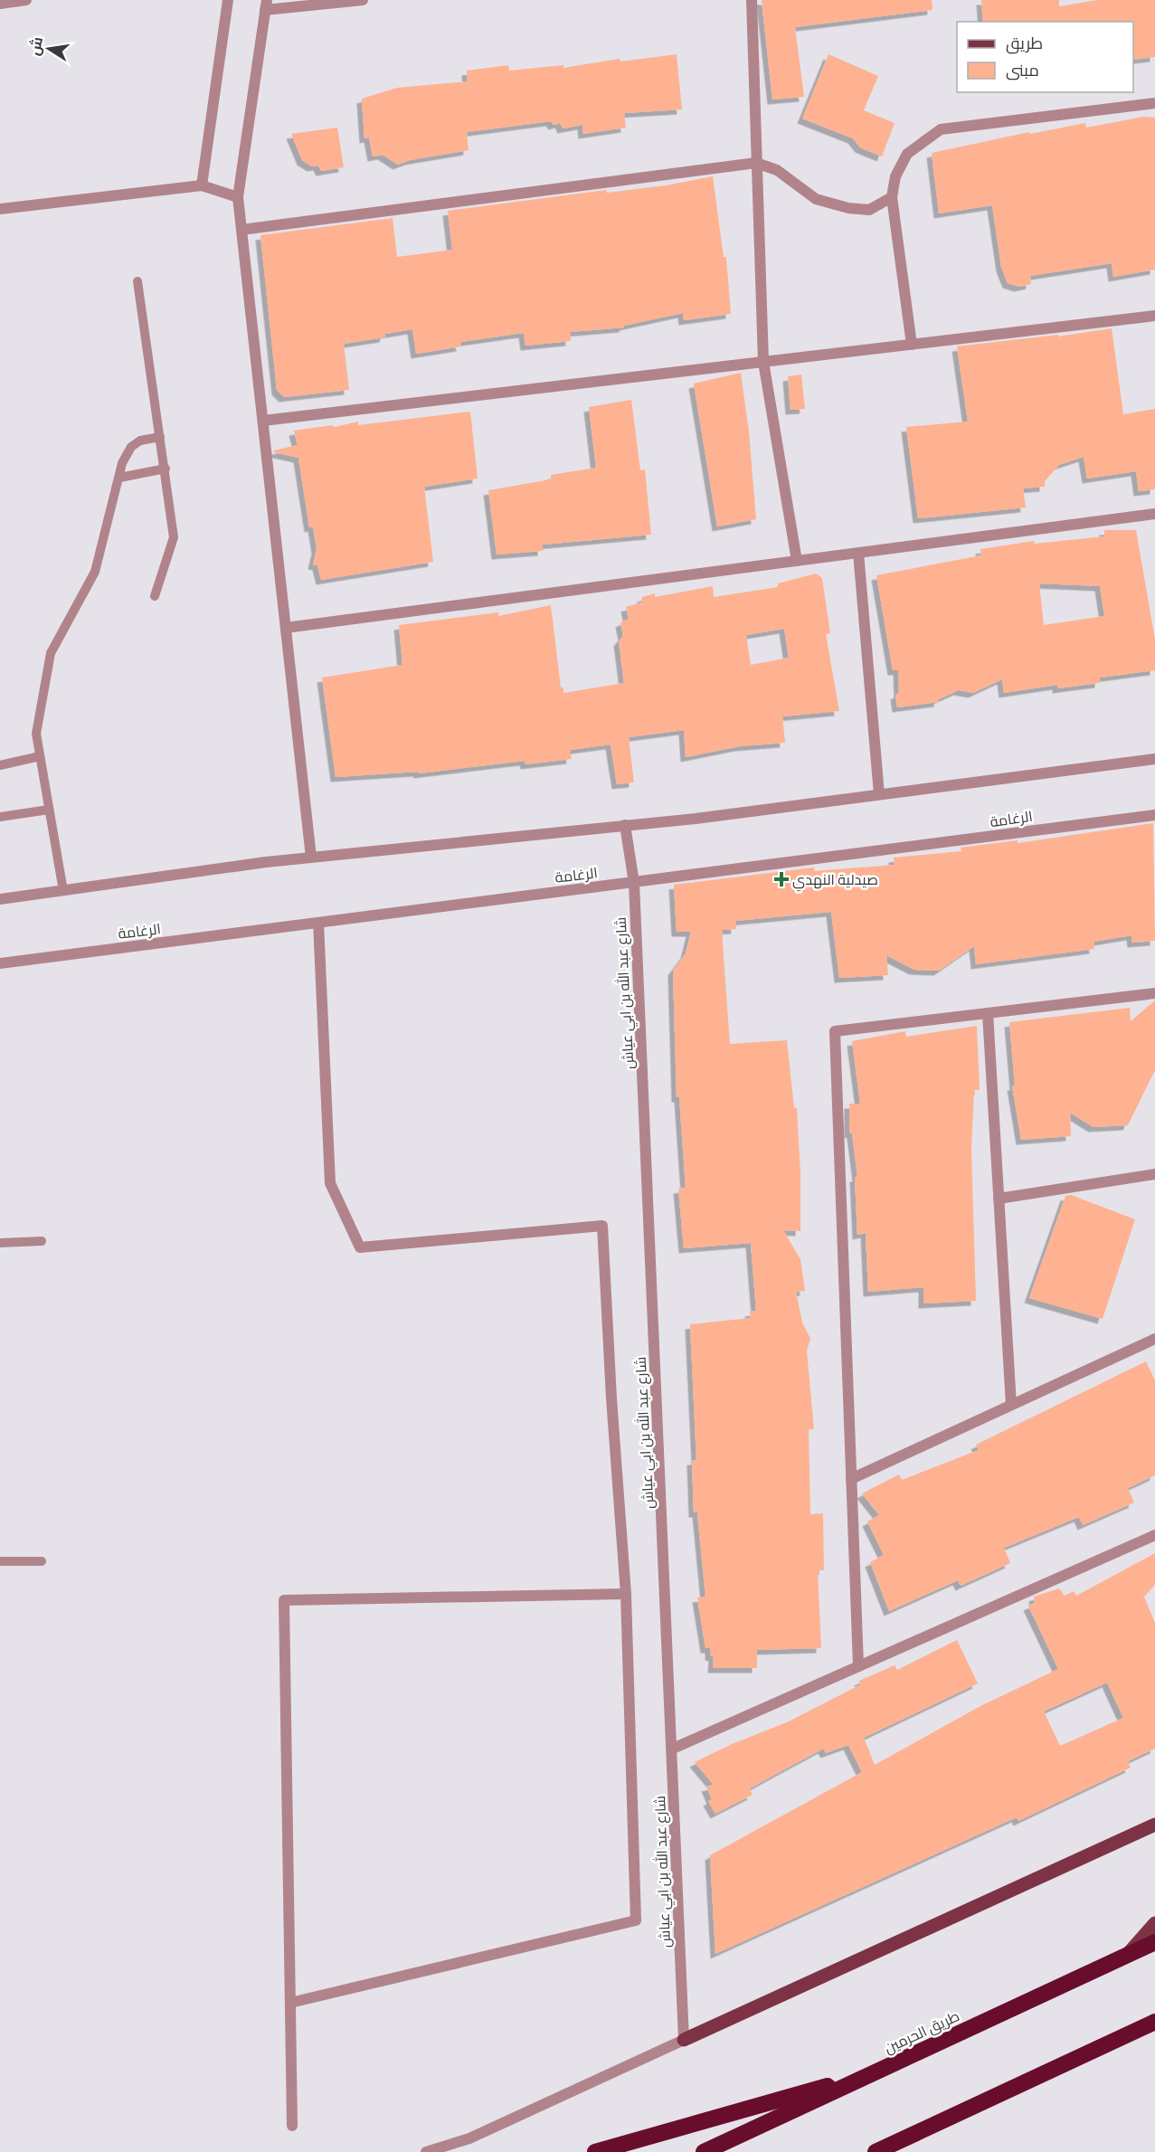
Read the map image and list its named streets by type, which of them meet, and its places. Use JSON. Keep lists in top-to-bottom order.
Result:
{
  "streets": {
    "highway": ["طريق الحرمين"],
    "street": ["الرغامة", "شارع عبد الله بن ابي عياش"]
  },
  "crossings": [
    ["الرغامة", "شارع عبد الله بن ابي عياش"]
  ],
  "places": {
    "health": ["صيدلية النهدي"]
  },
  "legend": ["طريق", "مبنى"],
  "north": "left"
}
